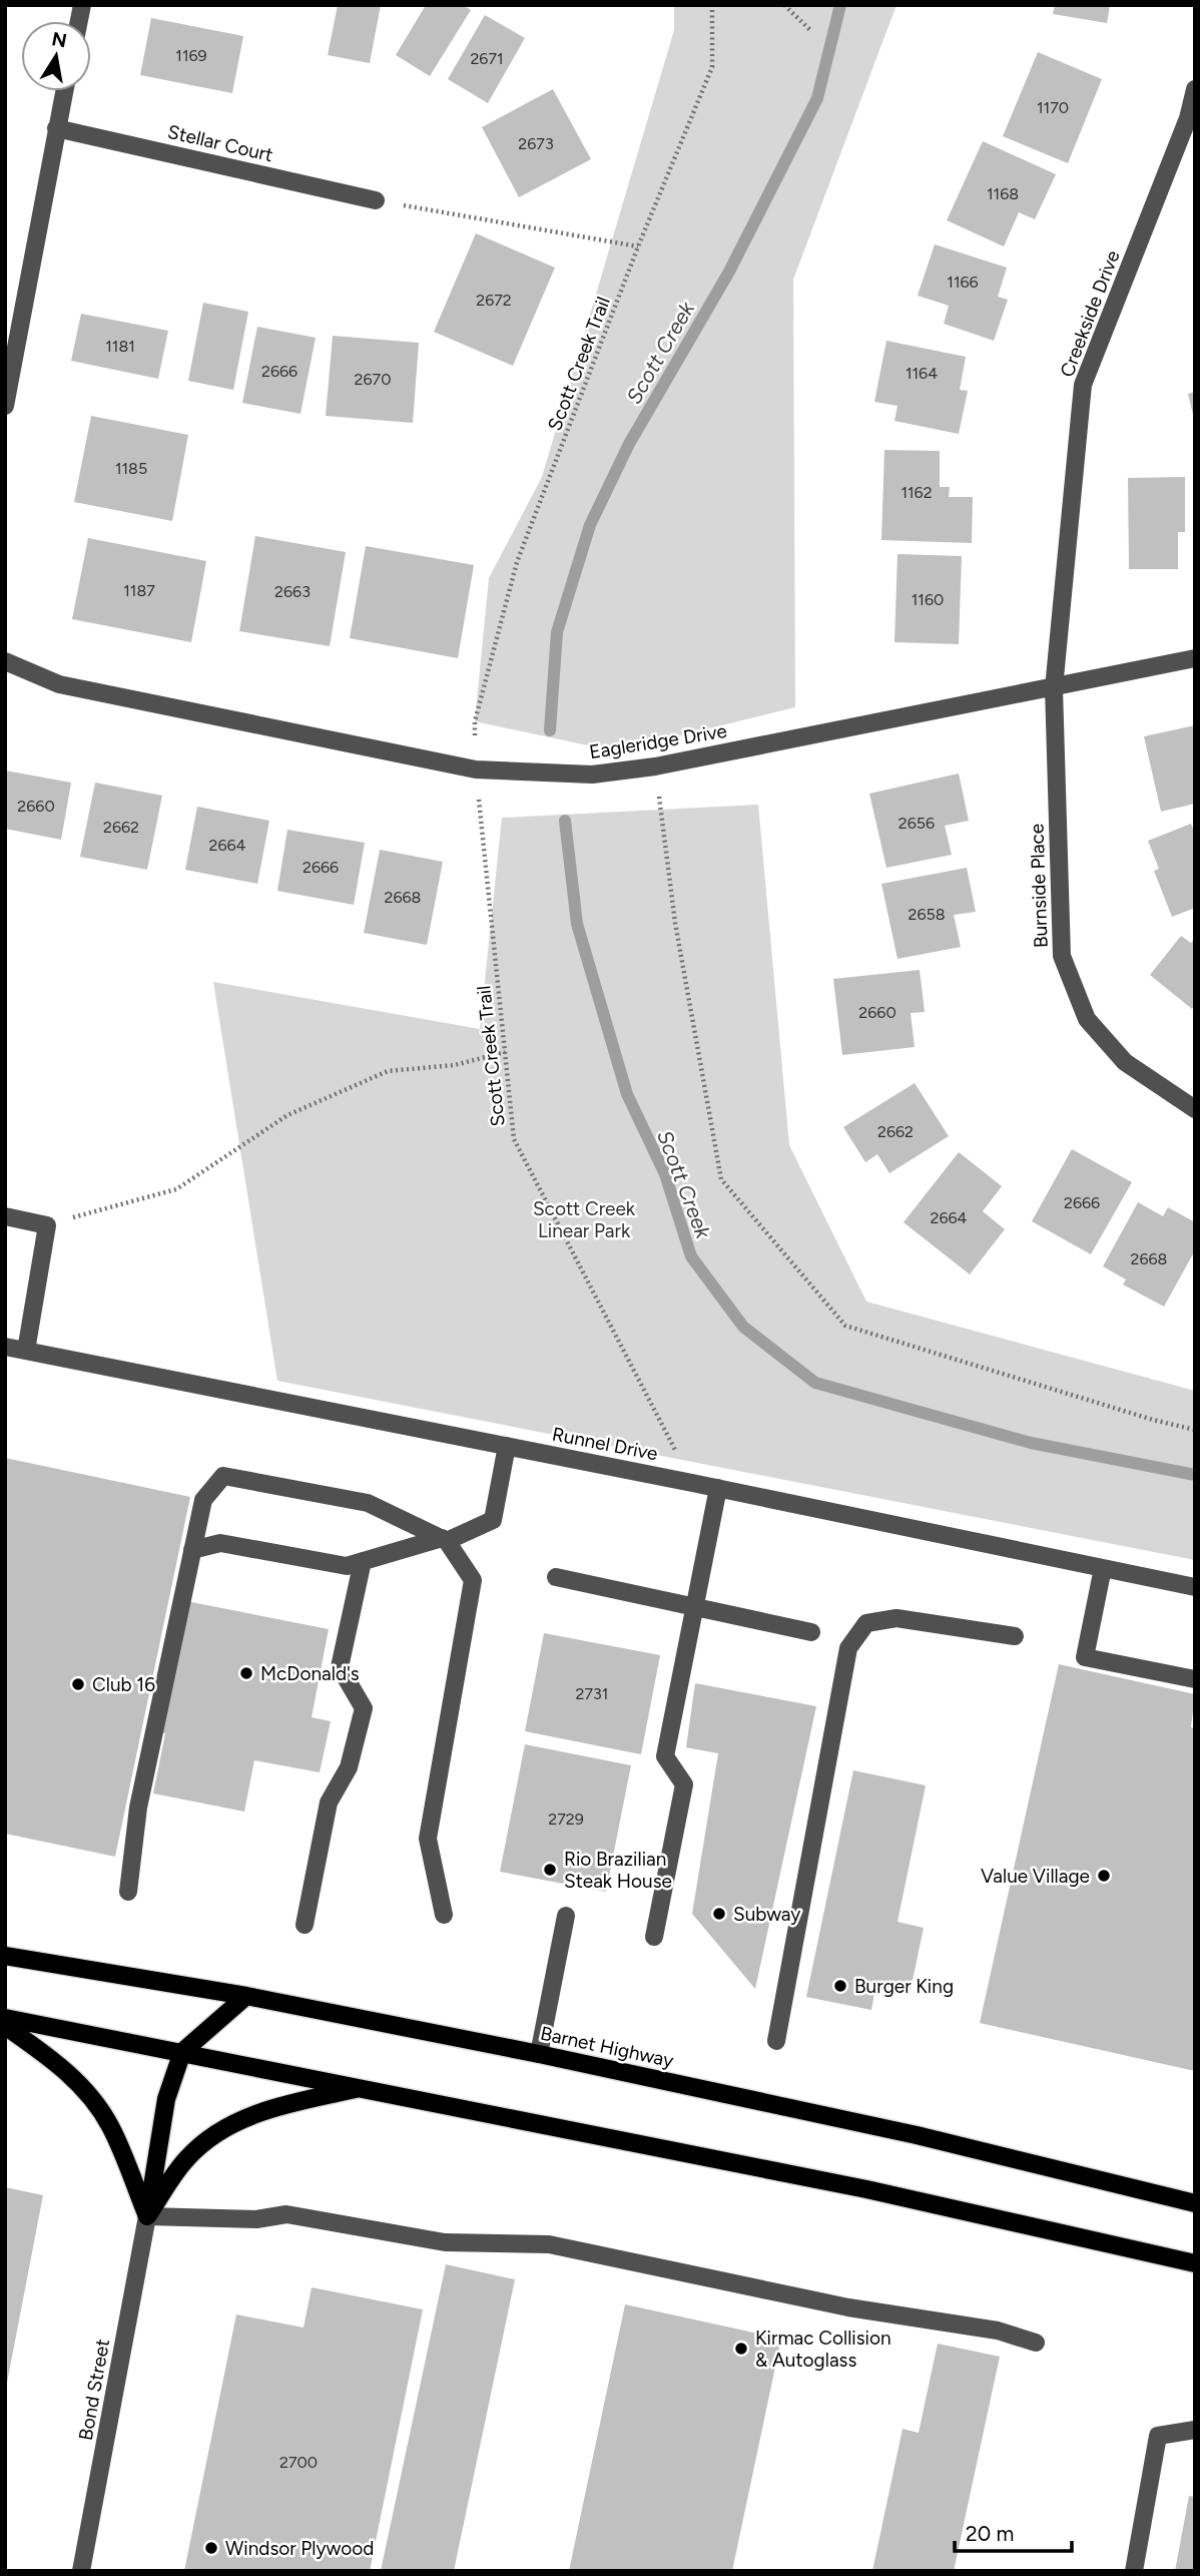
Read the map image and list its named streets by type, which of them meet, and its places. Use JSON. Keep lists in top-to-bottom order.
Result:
{
  "streets": {
    "main road": ["Barnet Highway"],
    "street": [
      "Stellar Court",
      "Creekside Drive",
      "Eagleridge Drive",
      "Burnside Place",
      "Runnel Drive",
      "Bond Street"
    ],
    "path": ["Scott Creek Trail"]
  },
  "crossings": [
    ["Creekside Drive", "Eagleridge Drive"],
    ["Creekside Drive", "Burnside Place"],
    ["Scott Creek Trail", "Runnel Drive"],
    ["Eagleridge Drive", "Burnside Place"]
  ],
  "water": ["Scott Creek"],
  "parks": ["Scott Creek Linear Park"],
  "places": [
    "McDonald's",
    "Club 16",
    "Rio Brazilian Steak House",
    "Value Village",
    "Subway",
    "Burger King",
    "Kirmac Collision & Autoglass",
    "Windsor Plywood"
  ],
  "house_numbers": [
    "1169",
    "2671",
    "1170",
    "2673",
    "1168",
    "1166",
    "2672",
    "1181",
    "2666",
    "1164",
    "2670",
    "1185",
    "1162",
    "1187",
    "2663",
    "1160",
    "2660",
    "2656",
    "2662",
    "2664",
    "2666",
    "2668",
    "2658",
    "2660",
    "2662",
    "2666",
    "2664",
    "2668",
    "2731",
    "2729",
    "2700"
  ],
  "scale_bar": "20 m",
  "north": "top"
}
